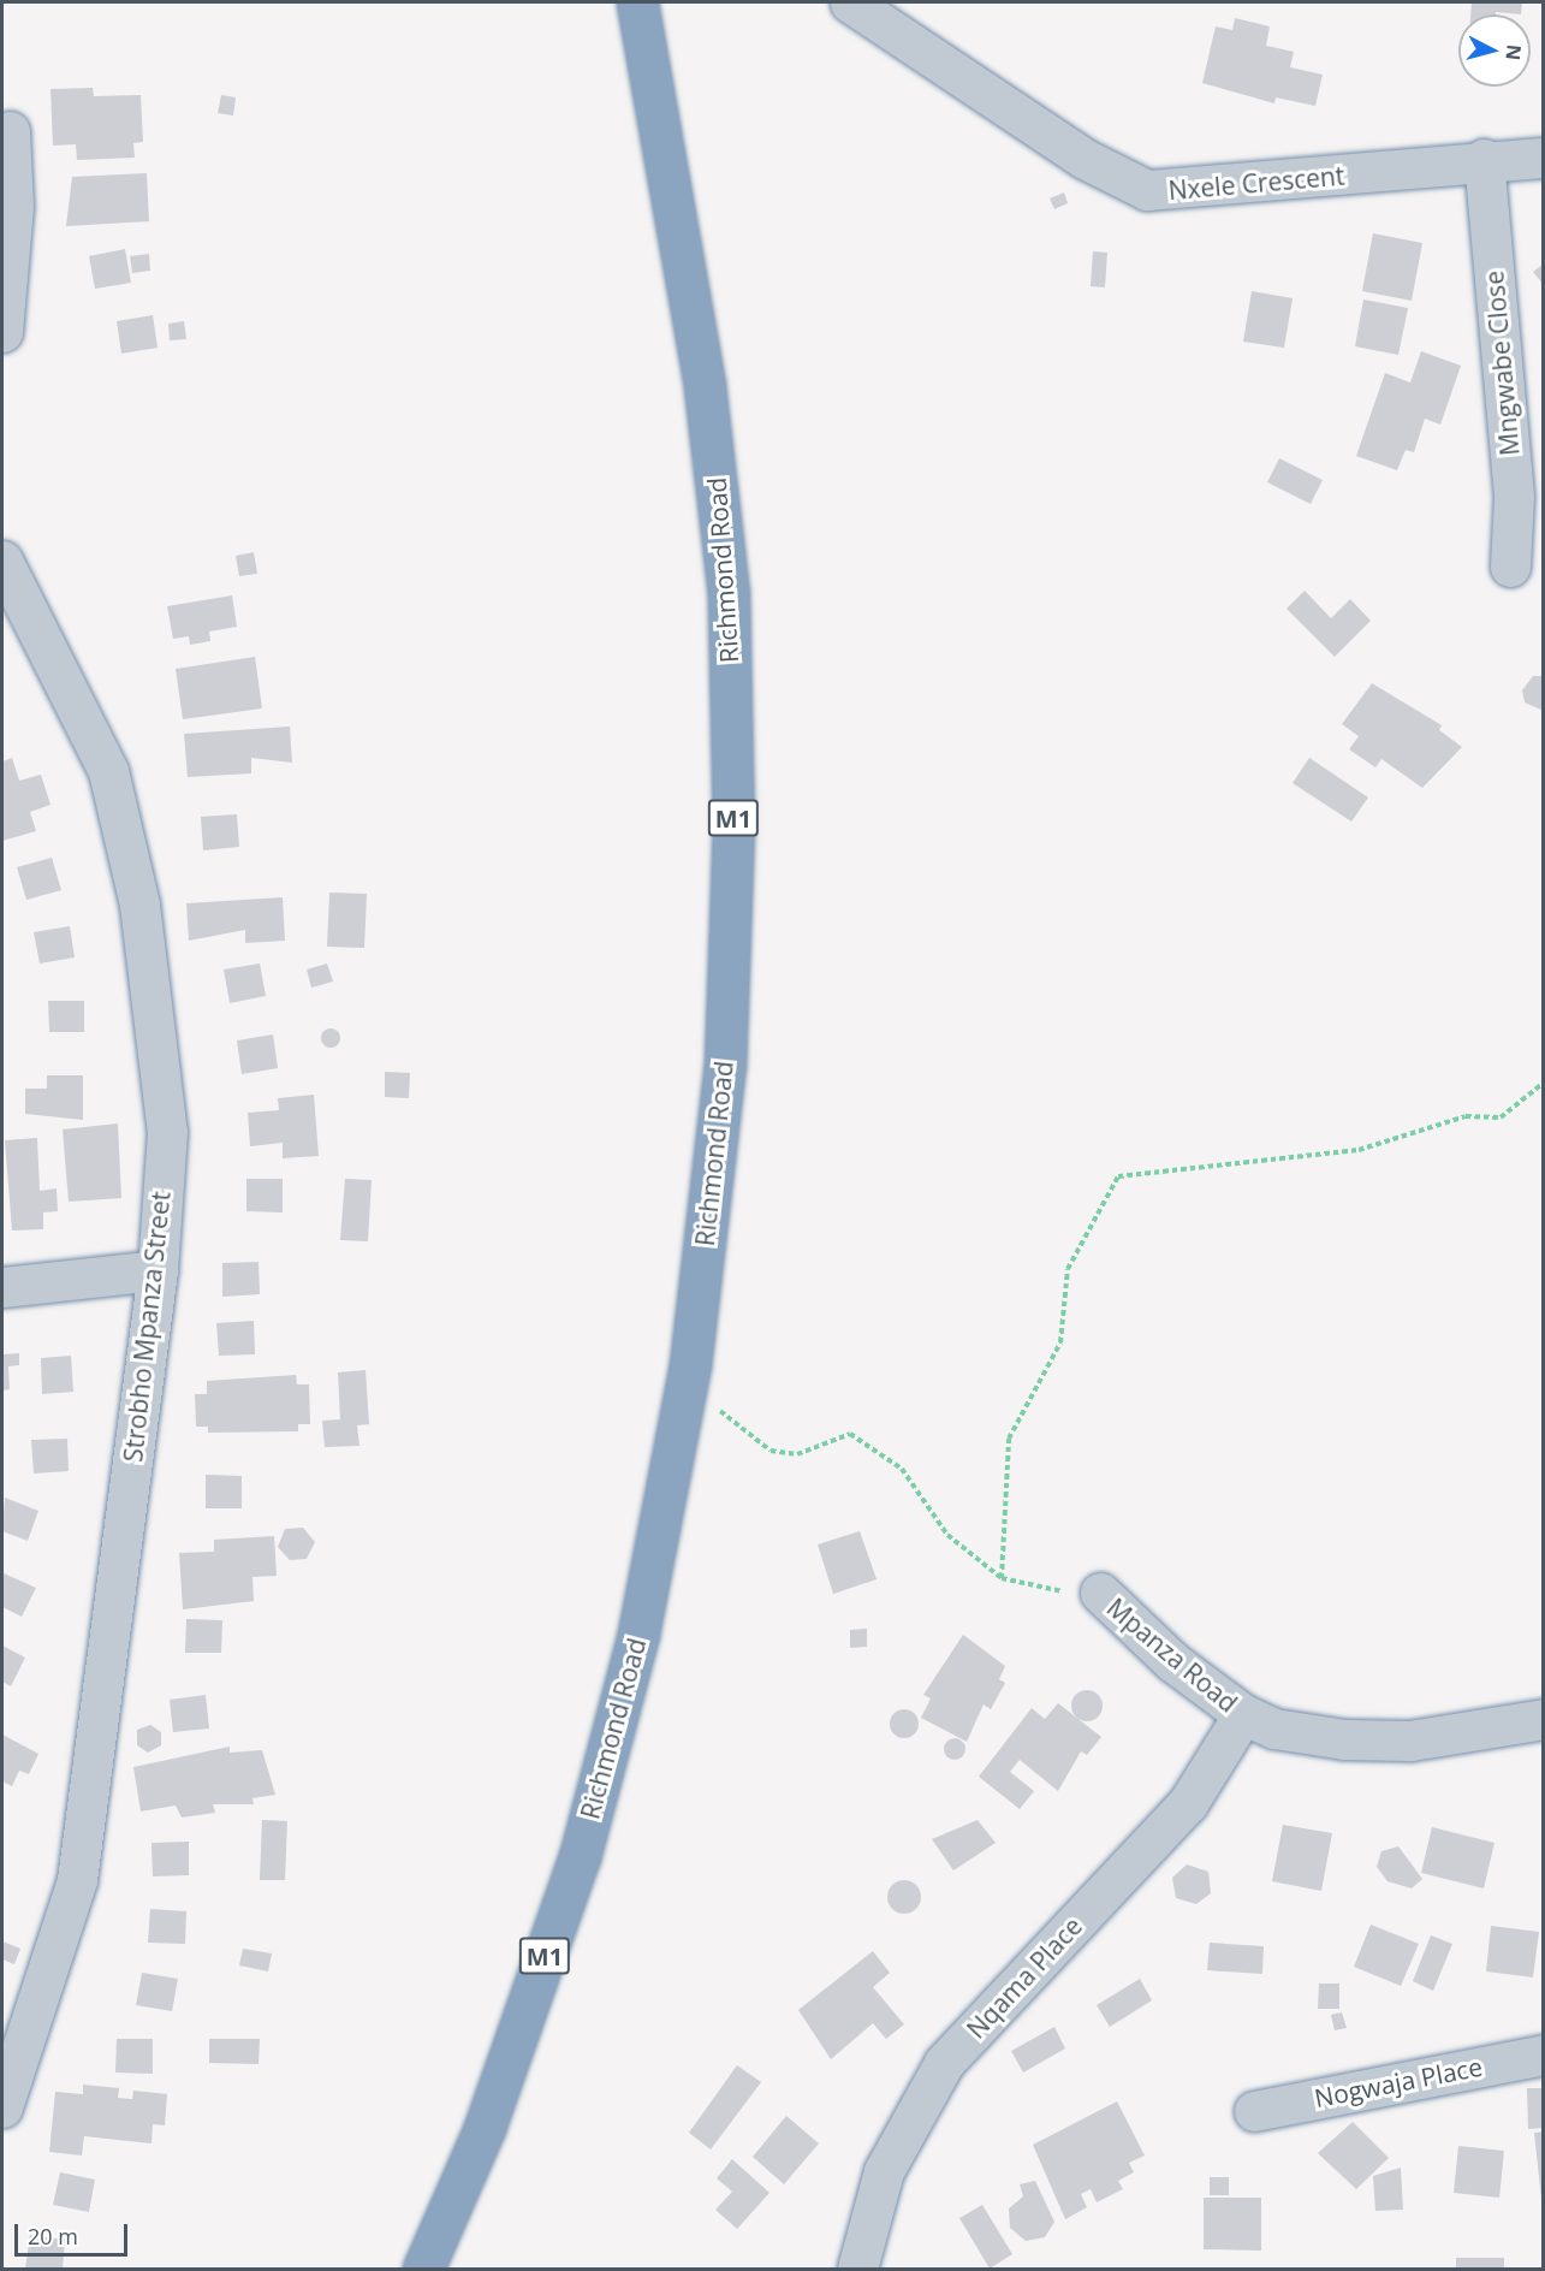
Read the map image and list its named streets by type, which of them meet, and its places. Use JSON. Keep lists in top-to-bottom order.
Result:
{
  "streets": {
    "highway": ["Richmond Road", "M1"],
    "street": [
      "Nxele Crescent",
      "Mngwabe Close",
      "Strobho Mpanza Street",
      "Mpanza Road",
      "Nqama Place",
      "Nogwaja Place"
    ]
  },
  "crossings": [
    ["Nxele Crescent", "Mngwabe Close"],
    ["Mpanza Road", "Nqama Place"]
  ],
  "scale_bar": "20 m",
  "north": "right"
}
